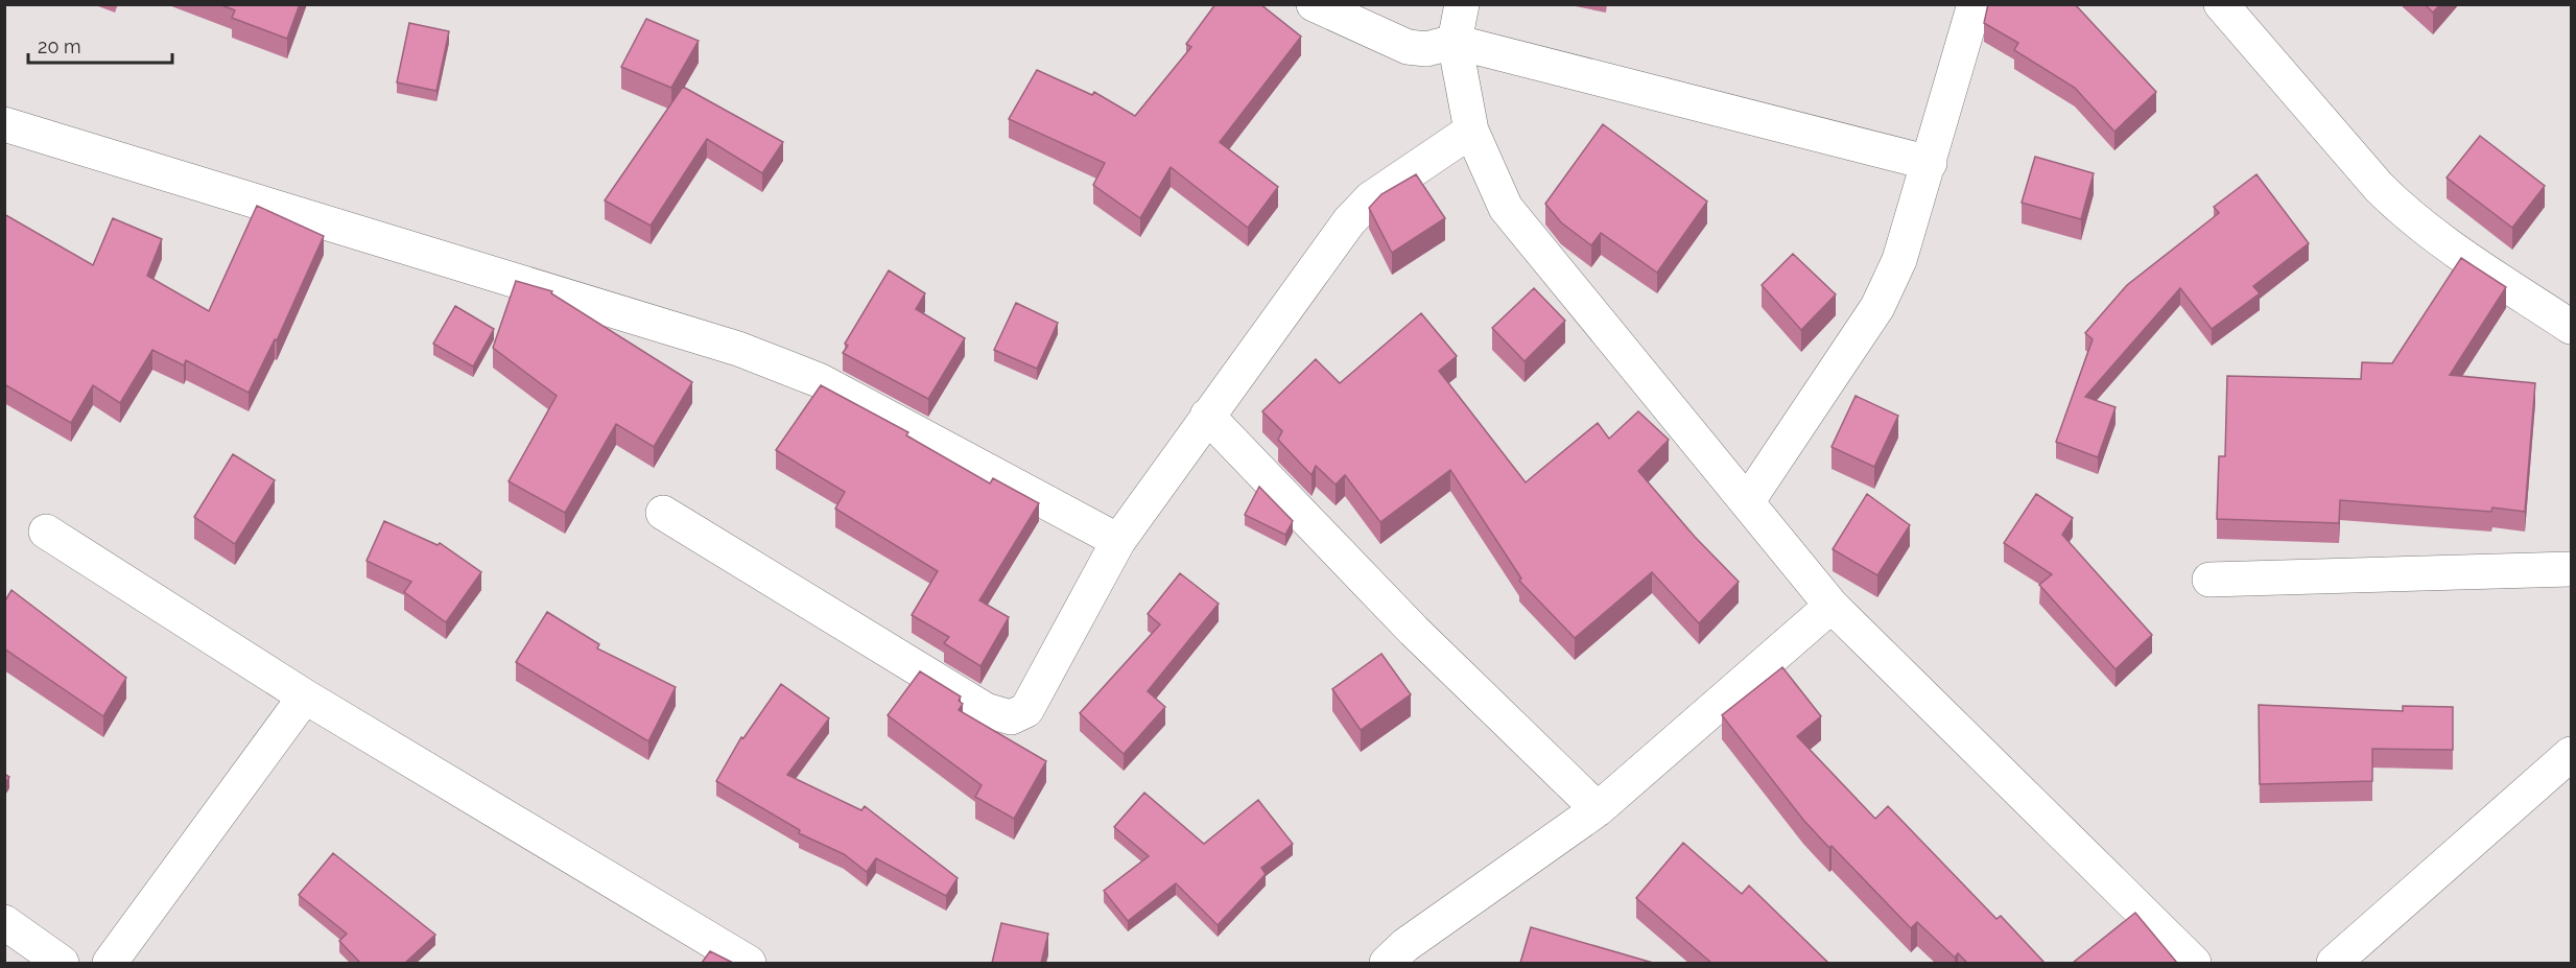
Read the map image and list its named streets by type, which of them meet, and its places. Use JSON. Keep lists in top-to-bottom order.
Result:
{
  "scale_bar": "20 m"
}
